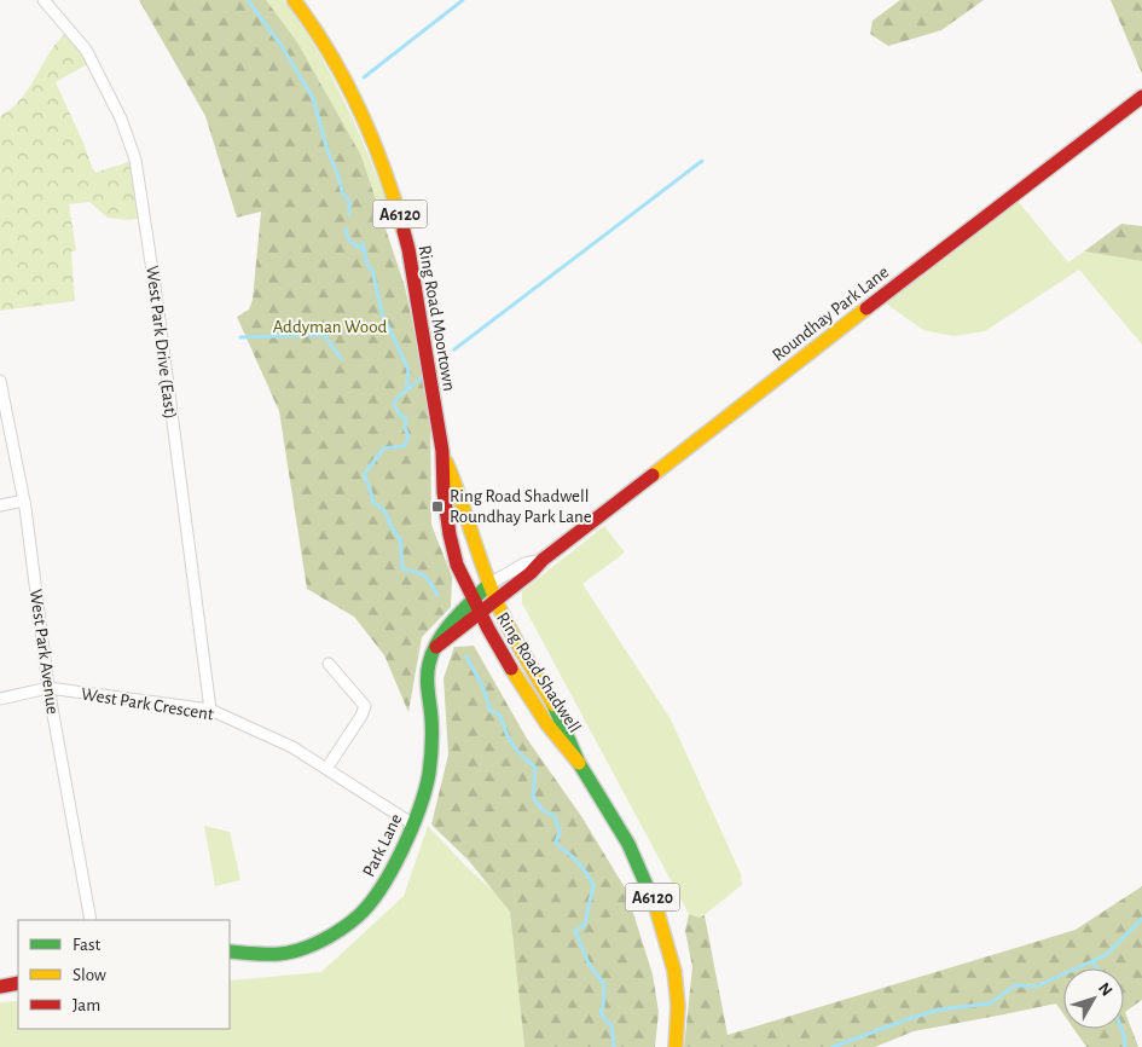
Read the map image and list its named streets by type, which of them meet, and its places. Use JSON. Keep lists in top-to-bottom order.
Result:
{
  "streets": {
    "main road": [
      "A6120",
      "Roundhay Park Lane",
      "Ring Road Moortown",
      "Ring Road Shadwell",
      "Park Lane"
    ],
    "street": ["West Park Drive (East)", "West Park Avenue", "West Park Crescent"]
  },
  "crossings": [
    ["Roundhay Park Lane", "Ring Road Moortown"],
    ["Roundhay Park Lane", "Ring Road Shadwell"],
    ["Roundhay Park Lane", "Park Lane"],
    ["Ring Road Moortown", "Ring Road Shadwell"],
    ["Ring Road Moortown", "Park Lane"],
    ["West Park Drive (East)", "West Park Crescent"],
    ["West Park Avenue", "West Park Crescent"],
    ["Ring Road Shadwell", "Park Lane"],
    ["West Park Crescent", "Park Lane"]
  ],
  "parks": ["Addyman Wood"],
  "places": {
    "transit": ["Ring Road Shadwell Roundhay Park Lane"]
  },
  "legend": ["Fast", "Slow", "Jam"],
  "north": "top right"
}
